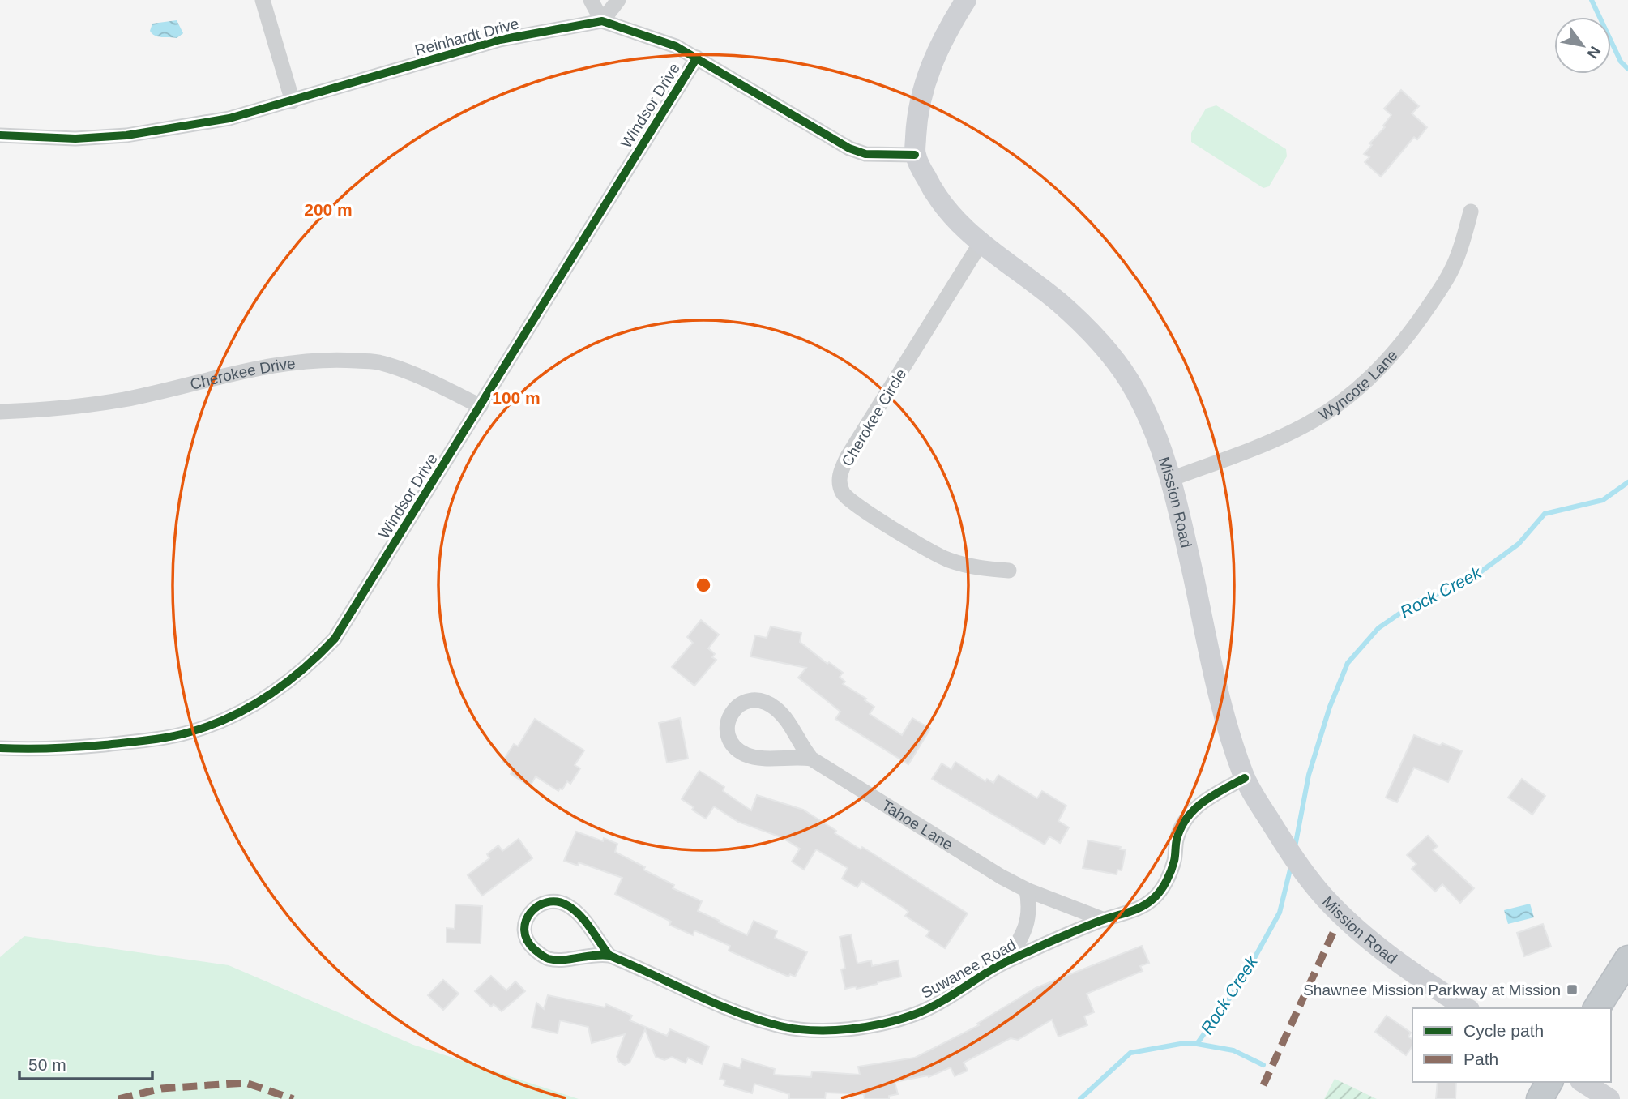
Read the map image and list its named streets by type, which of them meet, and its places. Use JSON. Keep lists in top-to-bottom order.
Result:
{
  "streets": {
    "main road": ["Mission Road"],
    "street": [
      "Reinhardt Drive",
      "Windsor Drive",
      "Cherokee Drive",
      "Wyncote Lane",
      "Cherokee Circle",
      "Tahoe Lane",
      "Suwanee Road"
    ]
  },
  "crossings": [
    ["Reinhardt Drive", "Windsor Drive"],
    ["Reinhardt Drive", "Mission Road"],
    ["Windsor Drive", "Cherokee Drive"],
    ["Wyncote Lane", "Mission Road"],
    ["Cherokee Circle", "Mission Road"],
    ["Mission Road", "Suwanee Road"],
    ["Tahoe Lane", "Suwanee Road"]
  ],
  "water": ["Rock Creek"],
  "places": {
    "transit": ["Shawnee Mission Parkway at Mission"]
  },
  "legend": ["Cycle path", "Path"],
  "scale_bar": "50 m",
  "north": "bottom right",
  "rings": ["200 m", "100 m"]
}
